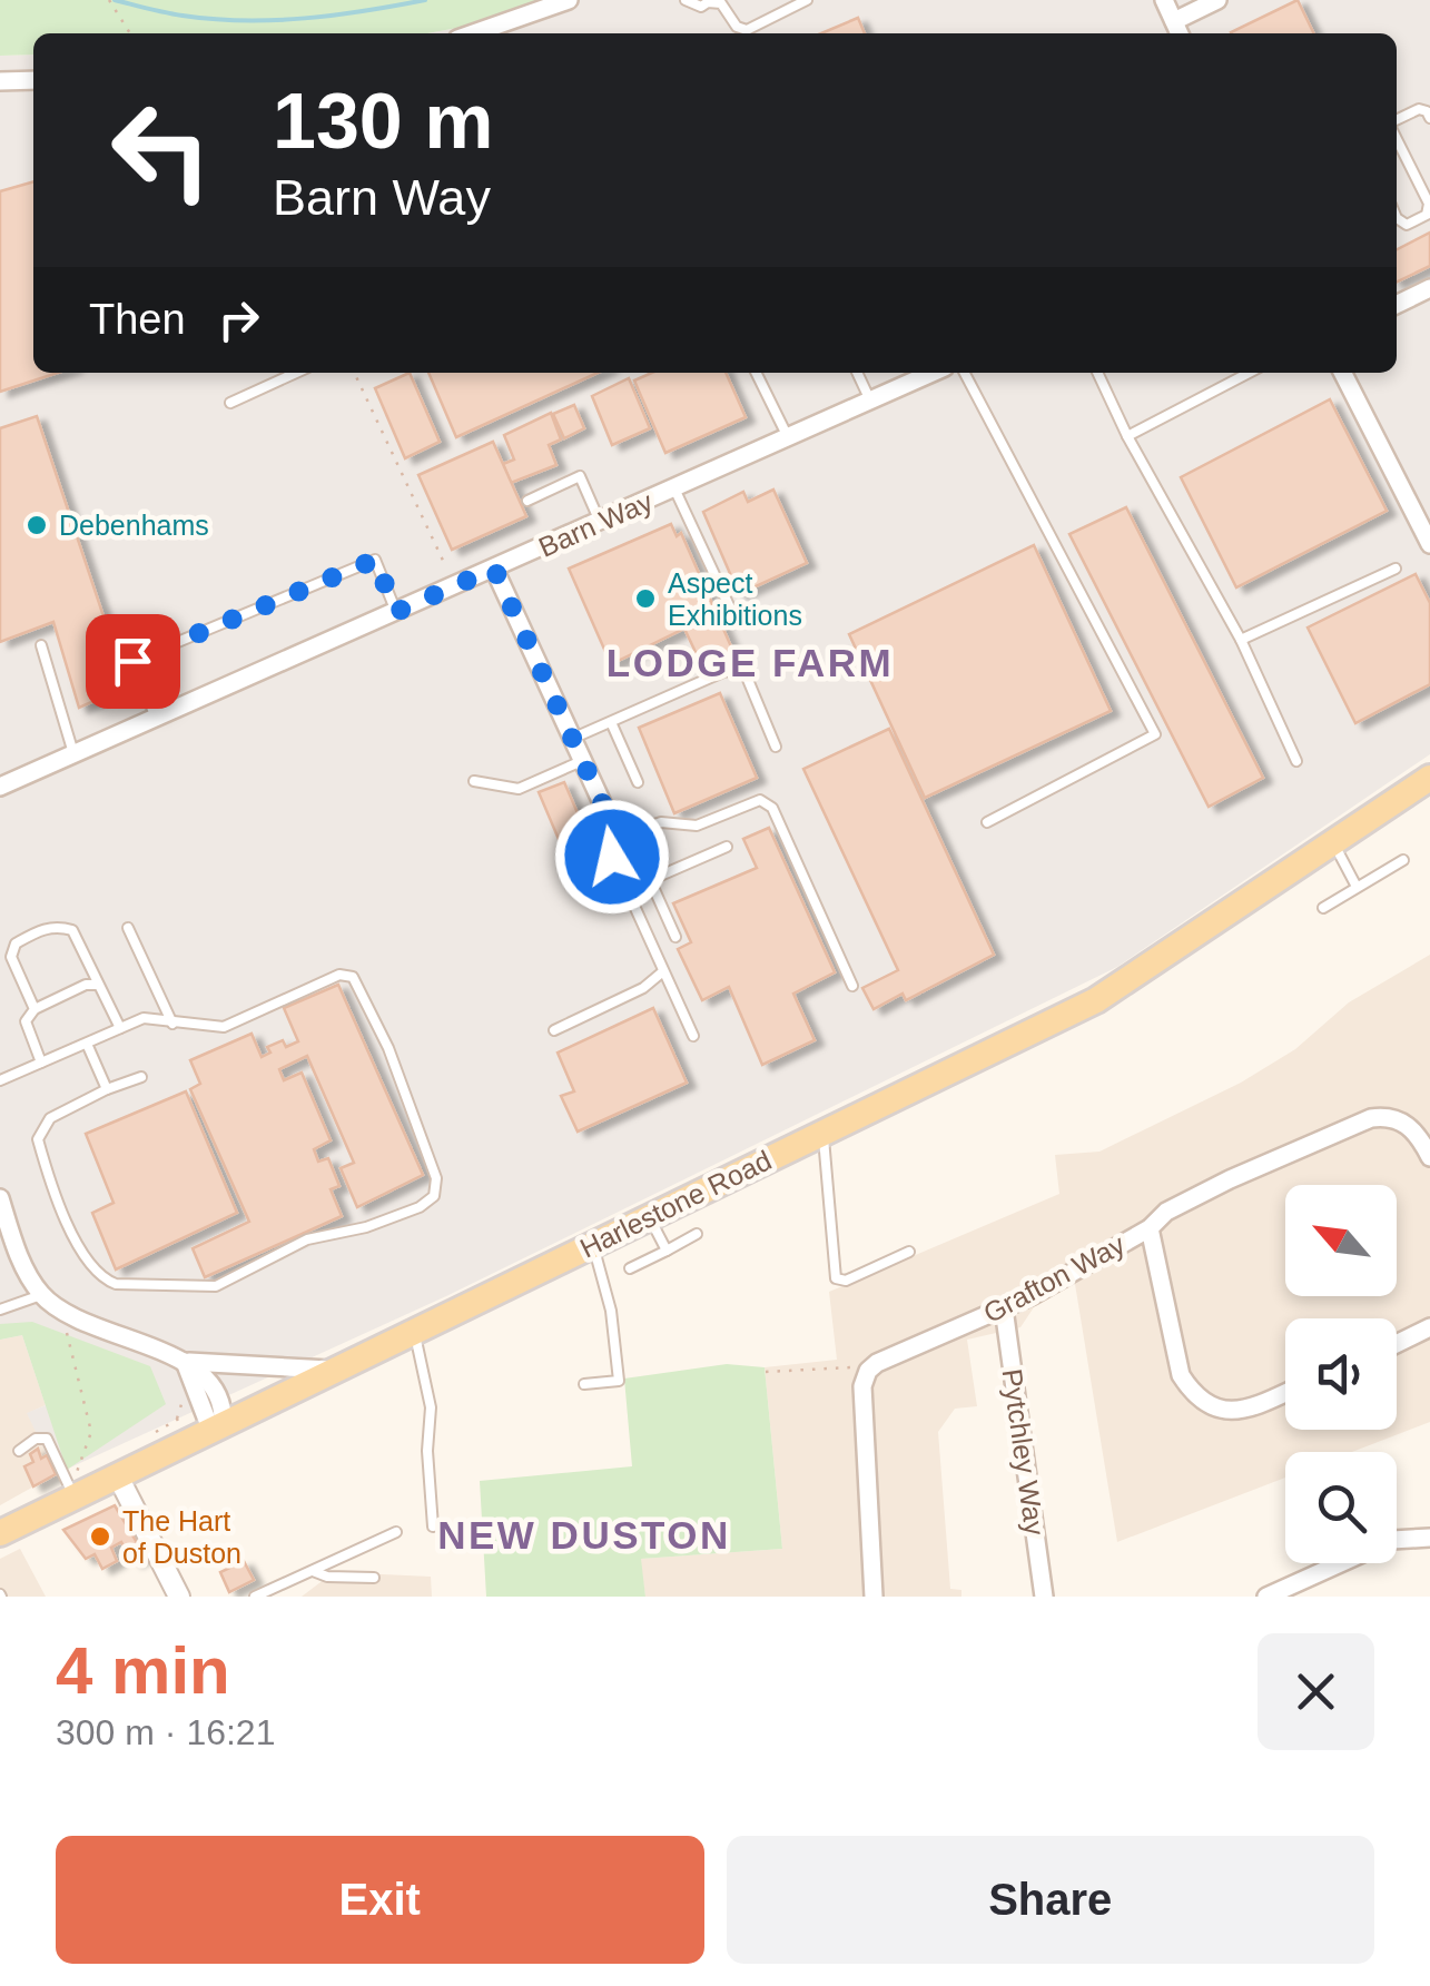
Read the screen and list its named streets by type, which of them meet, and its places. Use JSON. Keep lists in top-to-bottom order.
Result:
{
  "streets": {
    "main road": ["Harlestone Road"],
    "street": ["Barn Way", "Grafton Way", "Pytchley Way"]
  },
  "crossings": [
    ["Grafton Way", "Pytchley Way"]
  ],
  "districts": ["LODGE FARM", "NEW DUSTON"],
  "places": ["Debenhams", "Aspect Exhibitions", "The Hart of Duston"],
  "north": "top left",
  "page": {
    "turn": ["130 m", "Barn Way"],
    "then": "Then",
    "heading": ["4 min", "300 m · 16:21"],
    "buttons": ["Exit", "Share"]
  }
}
